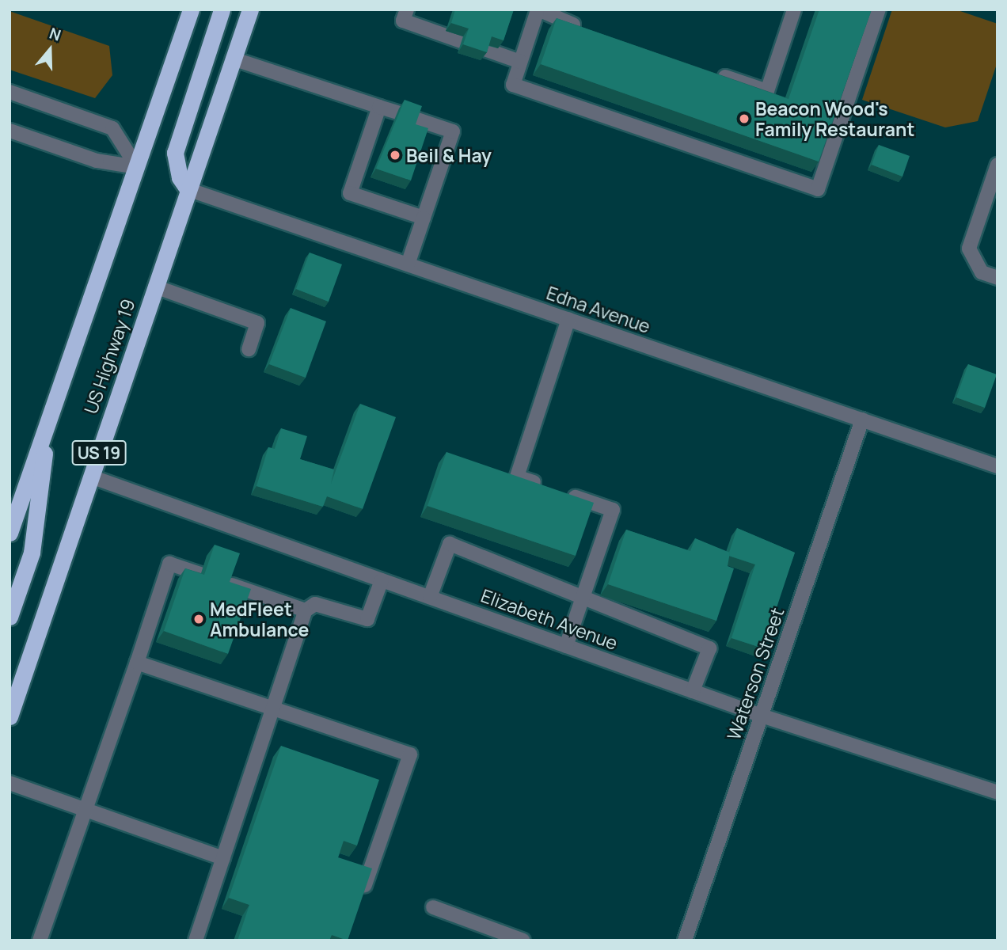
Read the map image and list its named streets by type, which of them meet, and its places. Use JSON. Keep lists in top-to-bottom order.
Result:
{
  "streets": {
    "highway": ["US Highway 19", "US 19"],
    "street": ["Edna Avenue", "Elizabeth Avenue", "Waterson Street"]
  },
  "crossings": [
    ["Edna Avenue", "US Highway 19"],
    ["Edna Avenue", "Waterson Street"],
    ["US Highway 19", "Elizabeth Avenue"],
    ["Elizabeth Avenue", "Waterson Street"]
  ],
  "places": ["Beacon Wood's Family Restaurant", "Beil & Hay", "MedFleet Ambulance"],
  "north": "top"
}
